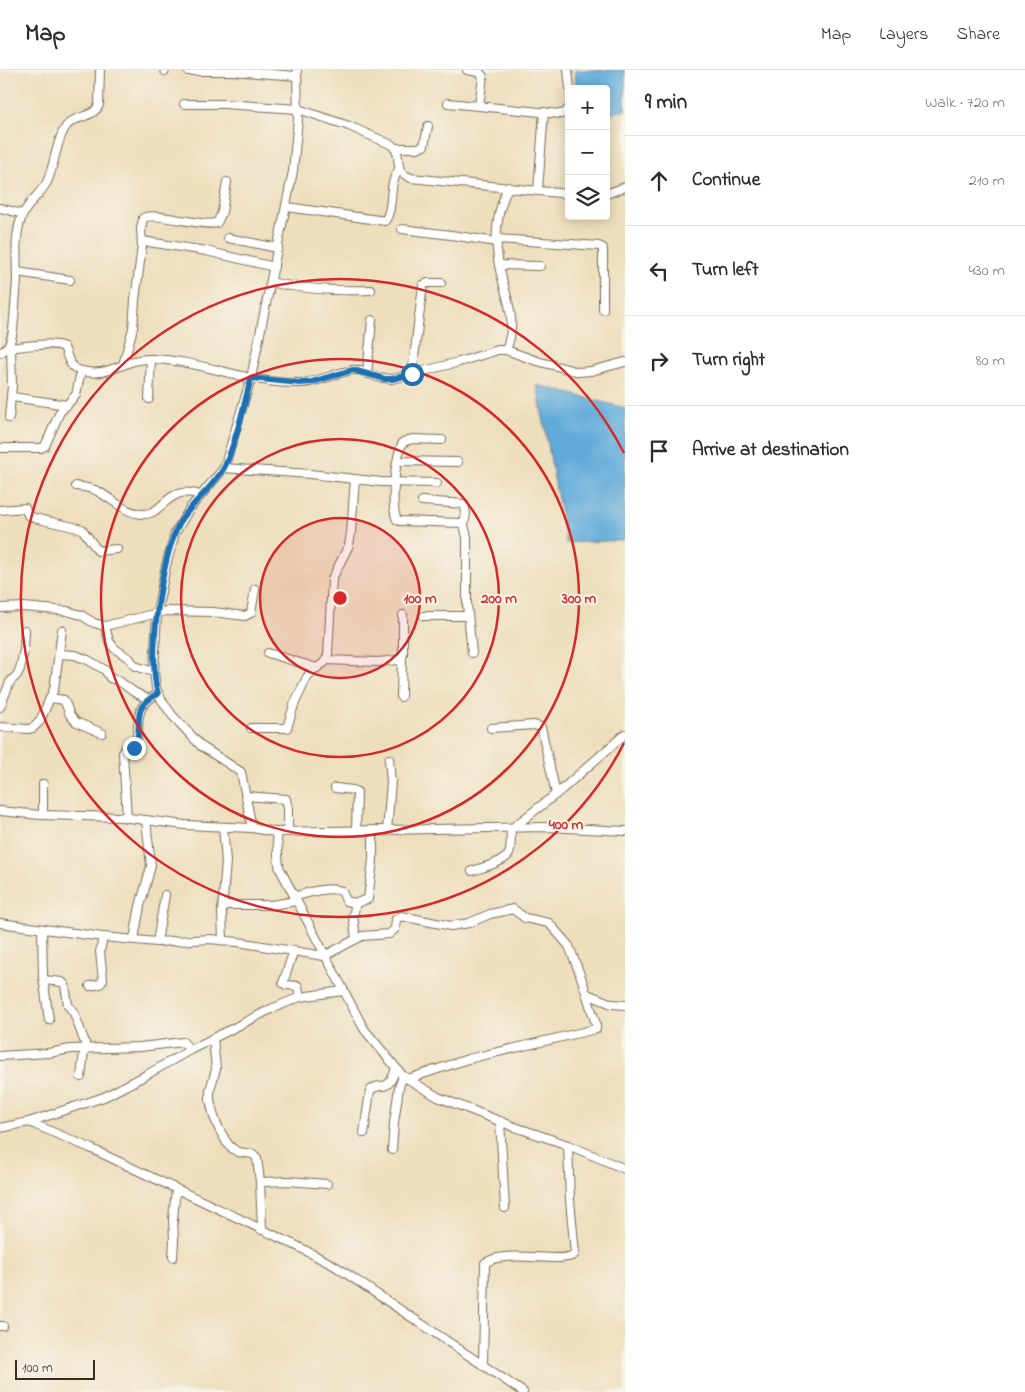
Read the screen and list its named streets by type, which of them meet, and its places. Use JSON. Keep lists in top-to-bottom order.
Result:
{
  "scale_bar": "100 m",
  "page": {
    "header": "Map",
    "nav": ["Map", "Layers", "Share"],
    "heading": ["9 min", "Walk · 720 m"],
    "map_buttons": ["+", "−"],
    "list": [
      ["Continue", "210 m"],
      ["Turn left", "430 m"],
      ["Turn right", "80 m"],
      "Arrive at destination"
    ],
    "scale": "100 m"
  },
  "rings": [
    "100 m",
    "200 m",
    "300 m",
    "400 m"
  ]
}
